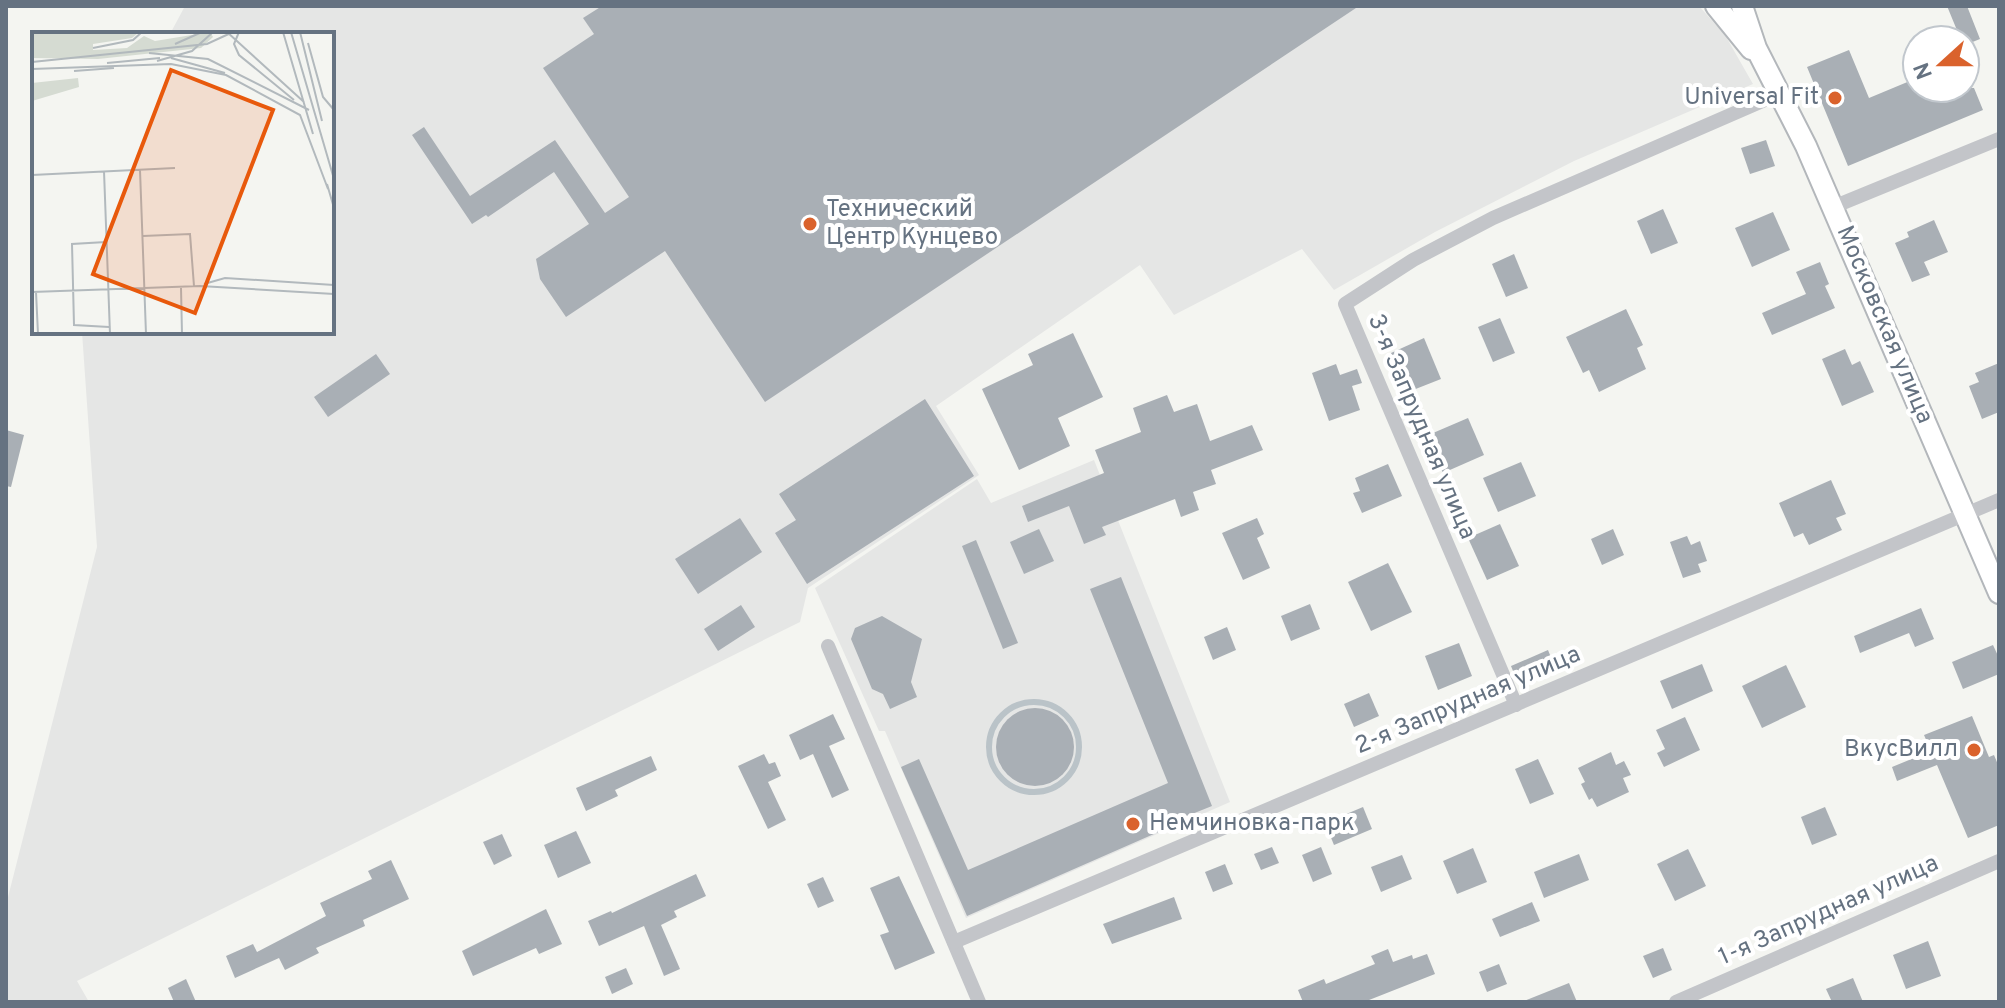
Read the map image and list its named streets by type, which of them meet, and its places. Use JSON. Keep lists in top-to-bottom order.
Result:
{
  "streets": {
    "street": [
      "Московская улица",
      "3-я Запрудная улица",
      "2-я Запрудная улица",
      "1-я Запрудная улица"
    ]
  },
  "crossings": [
    ["Московская улица", "3-я Запрудная улица"],
    ["Московская улица", "2-я Запрудная улица"],
    ["3-я Запрудная улица", "2-я Запрудная улица"]
  ],
  "places": [
    "Universal Fit",
    "Технический Центр Кунцево",
    "ВкусВилл",
    "Немчиновка-парк"
  ],
  "north": "left"
}
